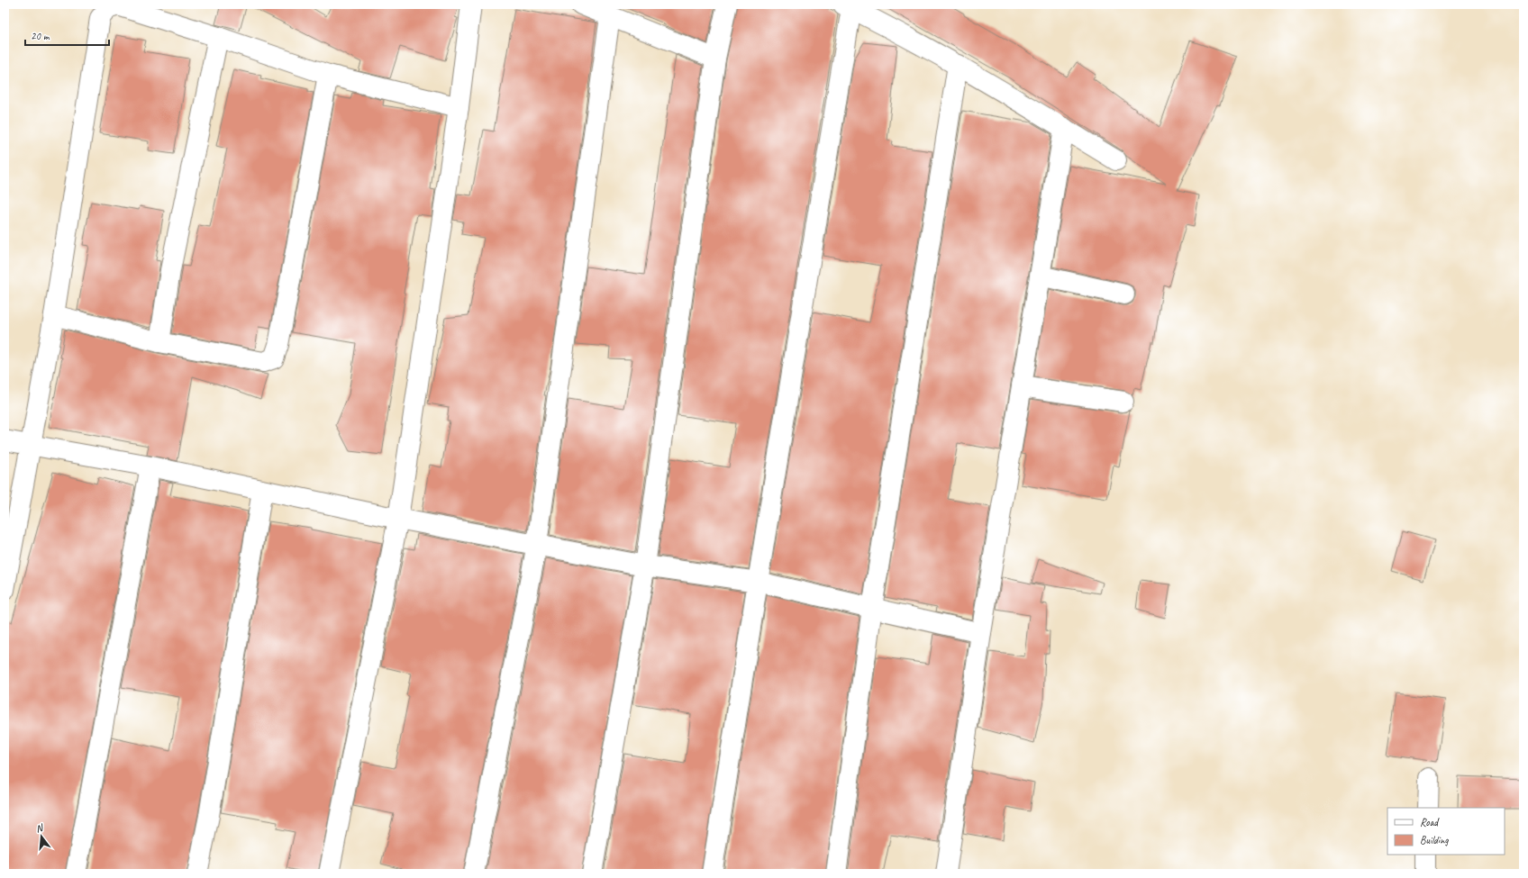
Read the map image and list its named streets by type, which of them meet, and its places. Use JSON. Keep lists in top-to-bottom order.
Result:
{
  "legend": ["Road", "Building"],
  "scale_bar": "20 m",
  "north": "top"
}
